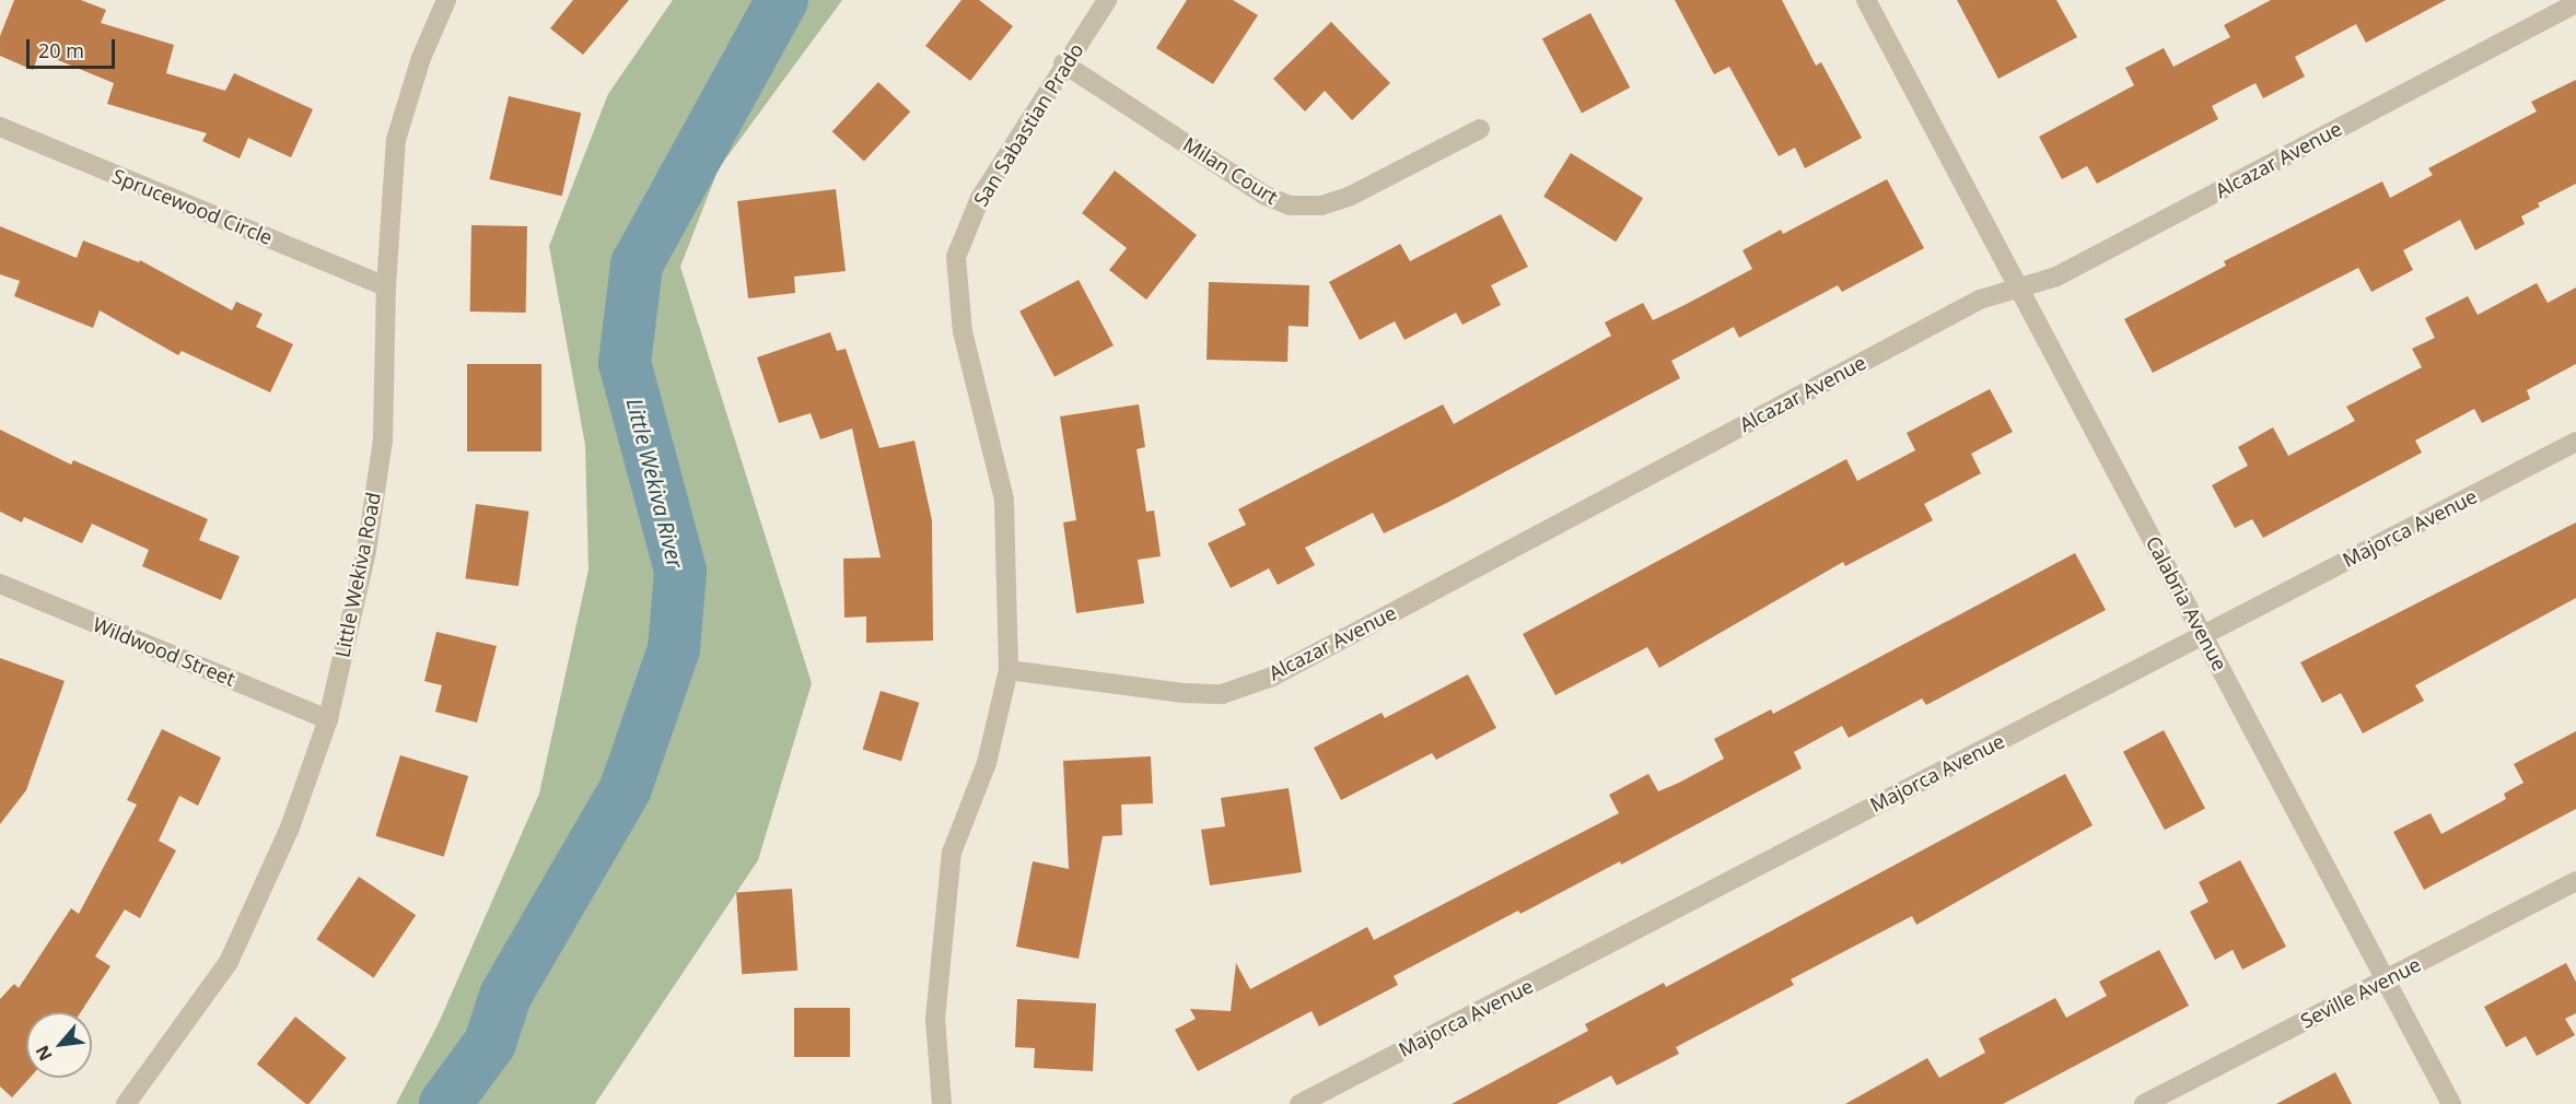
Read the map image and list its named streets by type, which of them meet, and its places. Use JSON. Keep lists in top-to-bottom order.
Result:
{
  "streets": {
    "street": [
      "San Sabastian Prado",
      "Alcazar Avenue",
      "Milan Court",
      "Sprucewood Circle",
      "Majorca Avenue",
      "Little Wekiva Road",
      "Calabria Avenue",
      "Wildwood Street",
      "Seville Avenue"
    ]
  },
  "crossings": [
    ["San Sabastian Prado", "Alcazar Avenue"],
    ["San Sabastian Prado", "Milan Court"],
    ["Alcazar Avenue", "Calabria Avenue"],
    ["Sprucewood Circle", "Little Wekiva Road"],
    ["Majorca Avenue", "Calabria Avenue"],
    ["Little Wekiva Road", "Wildwood Street"],
    ["Calabria Avenue", "Seville Avenue"]
  ],
  "water": ["Little Wekiva River"],
  "scale_bar": "20 m",
  "north": "bottom left"
}
